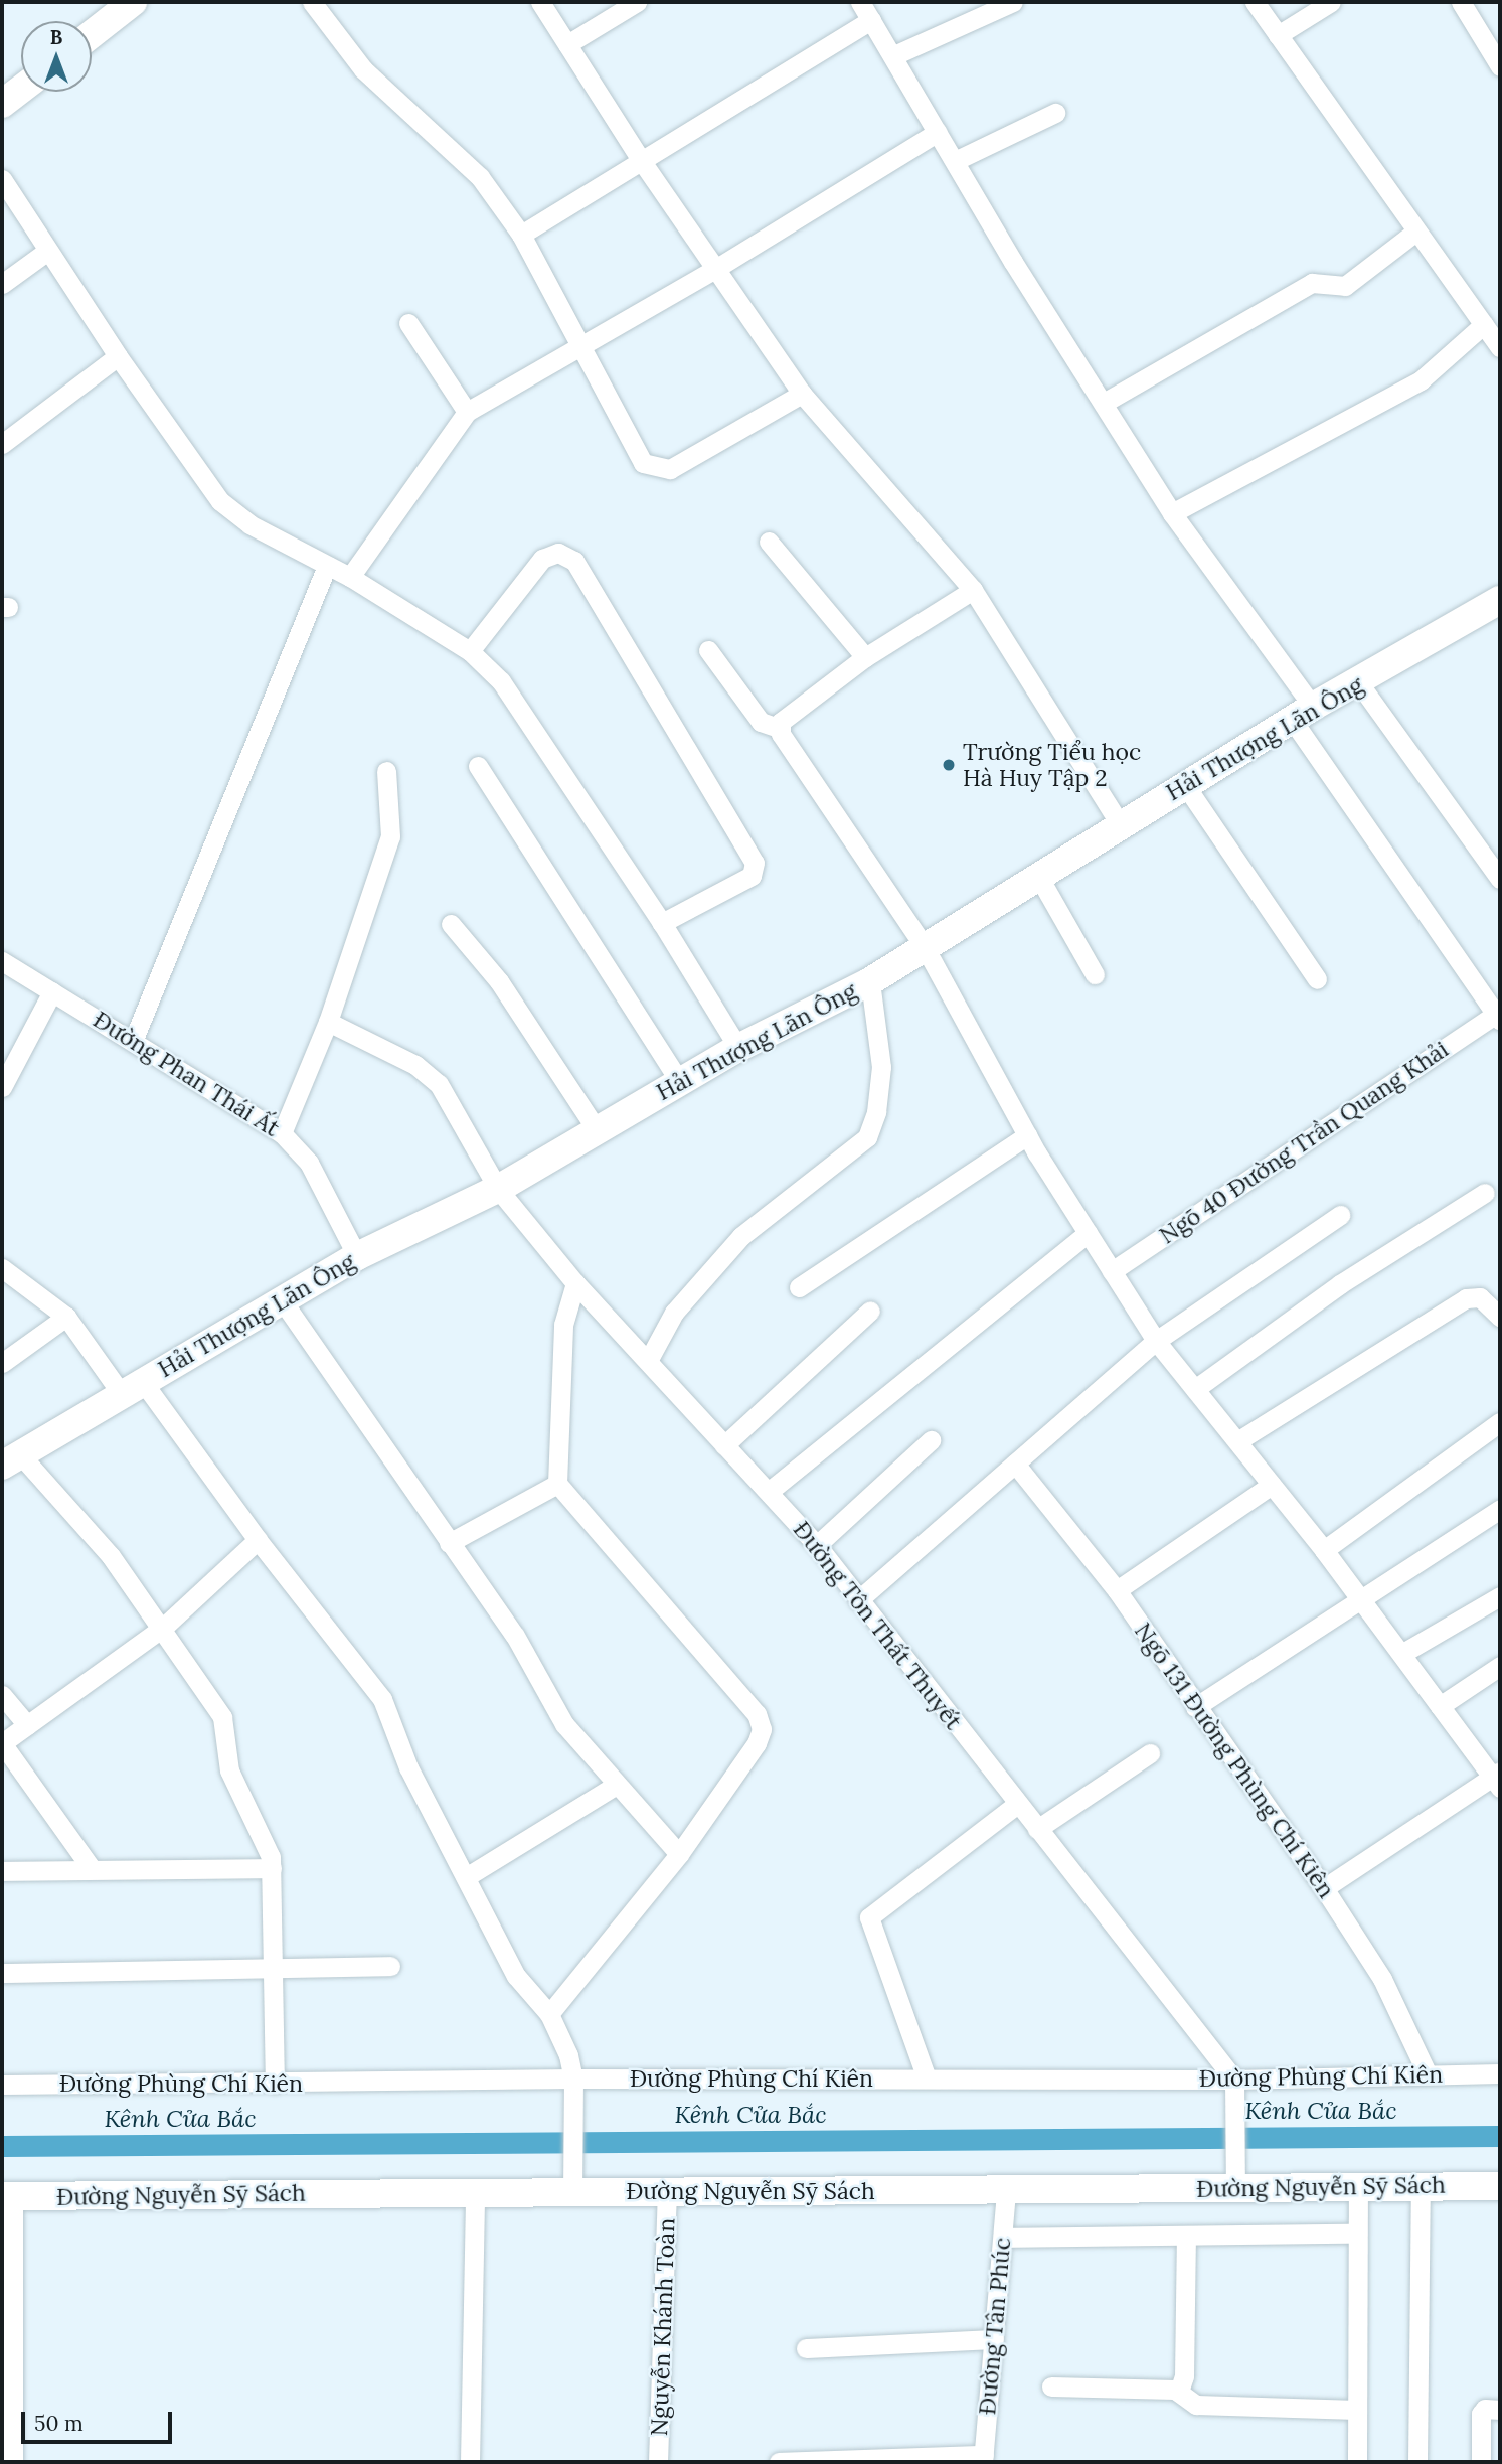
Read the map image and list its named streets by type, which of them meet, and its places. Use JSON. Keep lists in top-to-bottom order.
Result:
{
  "streets": {
    "street": [
      "Hải Thượng Lãn Ông",
      "Đường Phan Thái Ất",
      "Ngõ 40 Đường Trần Quang Khải",
      "Đường Tôn Thất Thuyết",
      "Ngõ 131 Đường Phùng Chí Kiên",
      "Đường Phùng Chí Kiên",
      "Đường Nguyễn Sỹ Sách",
      "Đường Tân Phúc",
      "Nguyễn Khánh Toàn"
    ]
  },
  "crossings": [
    ["Hải Thượng Lãn Ông", "Đường Phan Thái Ất"],
    ["Hải Thượng Lãn Ông", "Đường Tôn Thất Thuyết"],
    ["Đường Tôn Thất Thuyết", "Đường Phùng Chí Kiên"],
    ["Ngõ 131 Đường Phùng Chí Kiên", "Đường Phùng Chí Kiên"],
    ["Đường Nguyễn Sỹ Sách", "Đường Tân Phúc"],
    ["Đường Nguyễn Sỹ Sách", "Nguyễn Khánh Toàn"]
  ],
  "water": ["Kênh Cửa Bắc"],
  "places": ["Trường Tiểu học Hà Huy Tập 2"],
  "scale_bar": "50 m",
  "north": "top"
}
